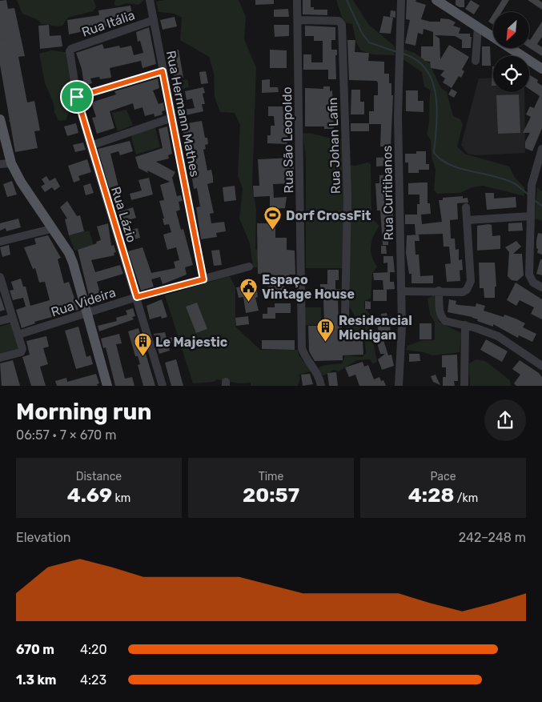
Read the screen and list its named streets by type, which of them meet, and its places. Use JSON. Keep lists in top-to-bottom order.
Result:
{
  "streets": {
    "street": [
      "Rua Itália",
      "Rua Hermann Mathes",
      "Rua São Leopoldo",
      "Rua Johan Lafin",
      "Rua Curitibanos",
      "Rua Lázio",
      "Rua Videira"
    ]
  },
  "crossings": [
    ["Rua Itália", "Rua Hermann Mathes"],
    ["Rua Itália", "Rua Lázio"],
    ["Rua Hermann Mathes", "Rua Videira"],
    ["Rua São Leopoldo", "Rua Johan Lafin"],
    ["Rua Lázio", "Rua Videira"]
  ],
  "places": {
    "sports": ["Dorf CrossFit"],
    "public building": ["Espaço Vintage House"],
    "building": ["Residencial Michigan", "Le Majestic"]
  },
  "north": "bottom left",
  "page": {
    "heading": ["Morning run", "06:57 · 7 × 670 m"],
    "stats": [
      ["Distance", "4.69 km"],
      ["Time", "20:57"],
      ["Pace", "4:28 /km"]
    ],
    "chart": ["Elevation", "242–248 m"],
    "list": [
      {
        "name": "670 m",
        "note": "4:20"
      },
      {
        "name": "1.3 km",
        "note": "4:23"
      }
    ]
  }
}
